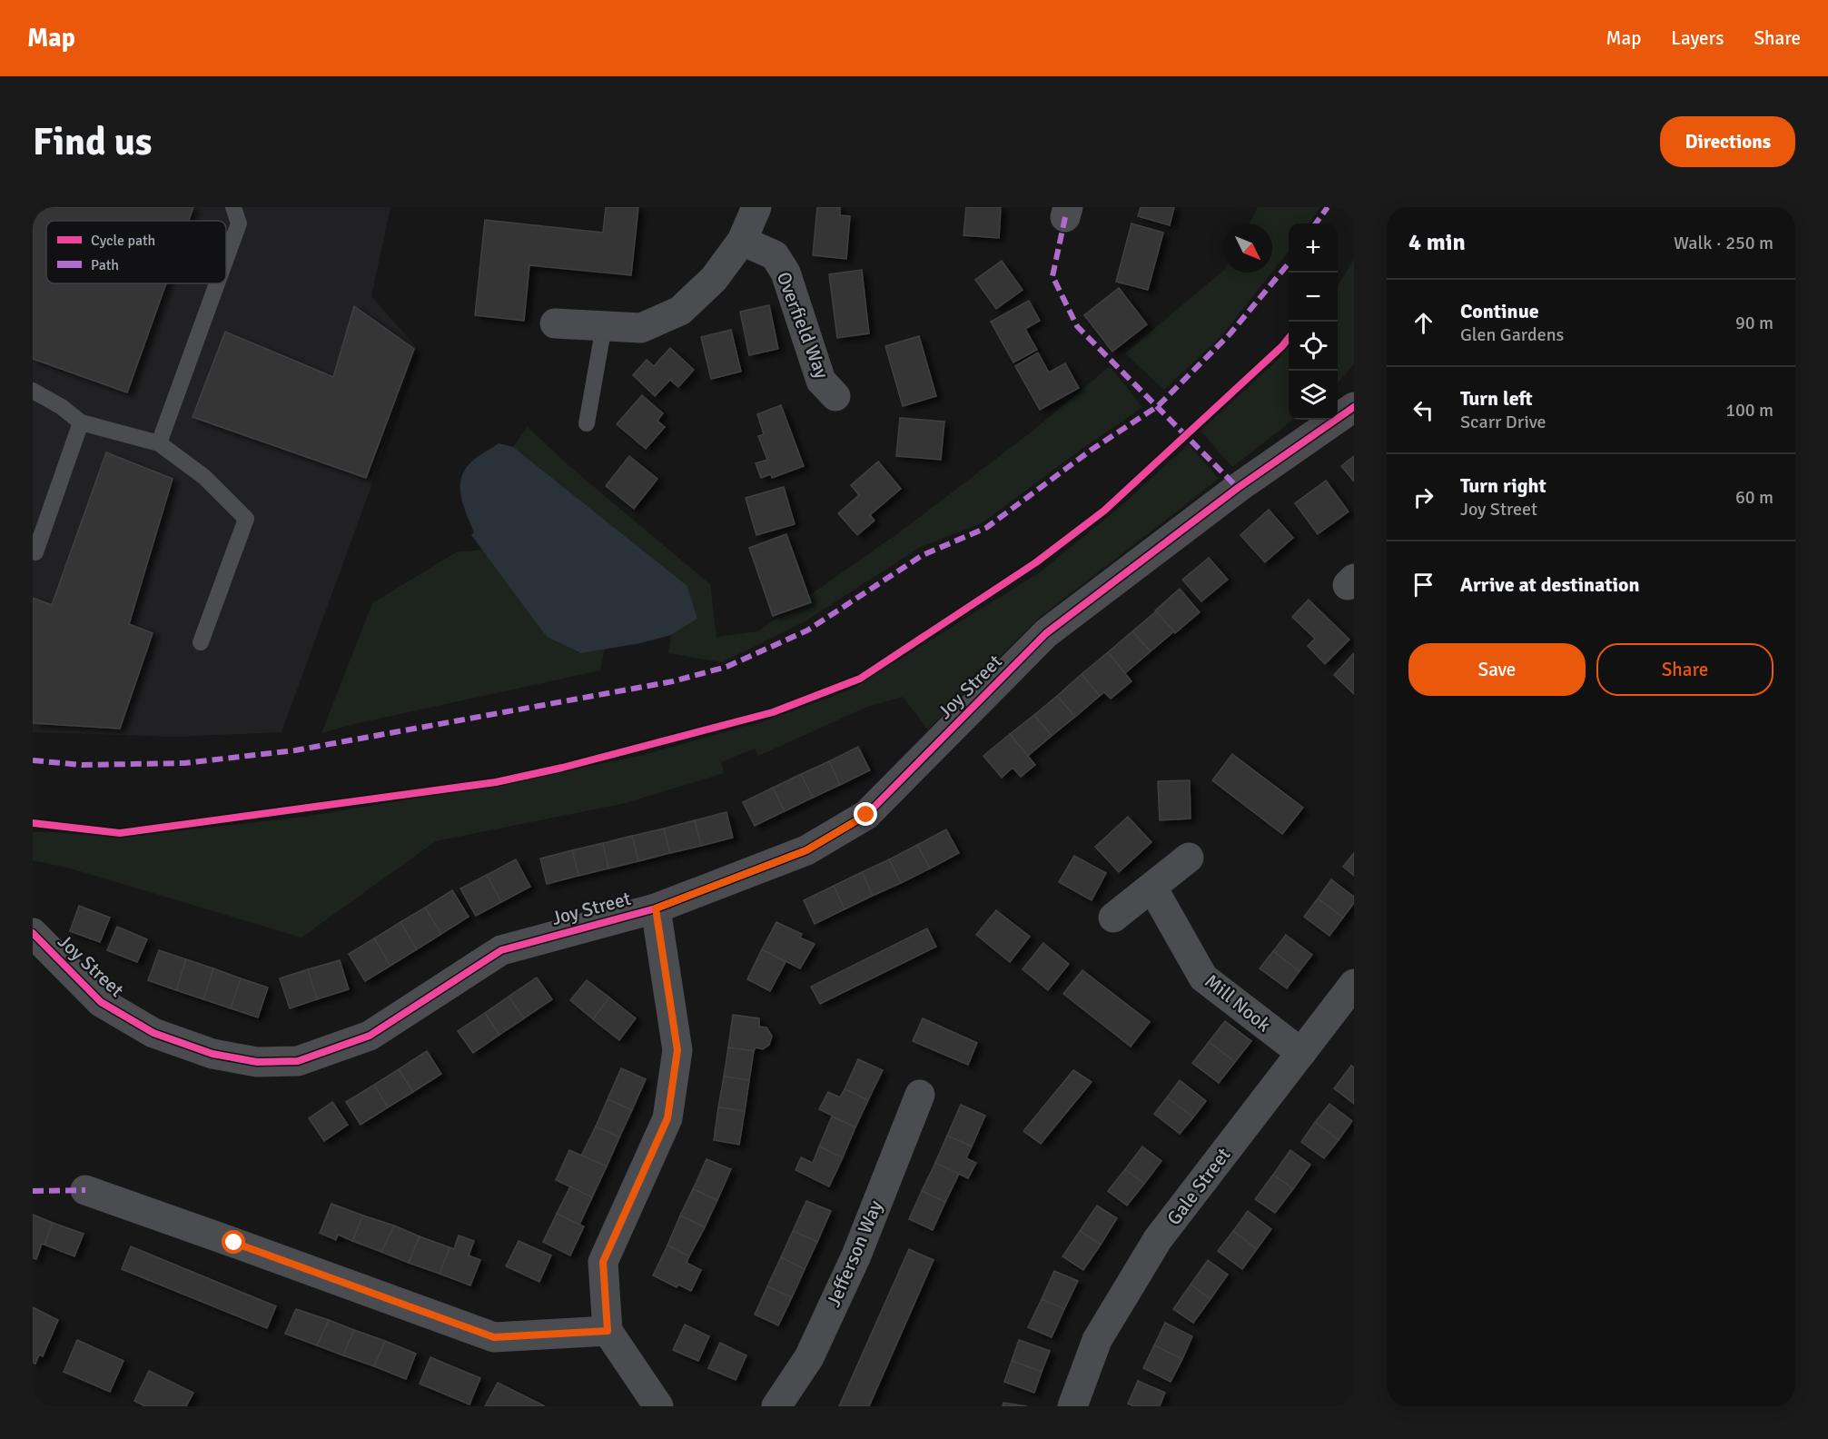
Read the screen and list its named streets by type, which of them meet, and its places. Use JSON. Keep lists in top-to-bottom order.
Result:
{
  "streets": {
    "street": [
      "Overfield Way",
      "Joy Street",
      "Mill Nook",
      "Gale Street",
      "Jefferson Way"
    ]
  },
  "crossings": [
    ["Mill Nook", "Gale Street"]
  ],
  "legend": ["Cycle path", "Path"],
  "north": "bottom right",
  "page": {
    "header": "Map",
    "nav": ["Map", "Layers", "Share"],
    "buttons": [
      "Directions",
      ["Save", "Share"]
    ],
    "title": "Find us",
    "heading": ["4 min", "Walk · 250 m"],
    "map_buttons": ["+", "−"],
    "list": [
      ["Continue", "Glen Gardens", "90 m"],
      ["Turn left", "Scarr Drive", "100 m"],
      ["Turn right", "Joy Street", "60 m"],
      "Arrive at destination"
    ]
  }
}
